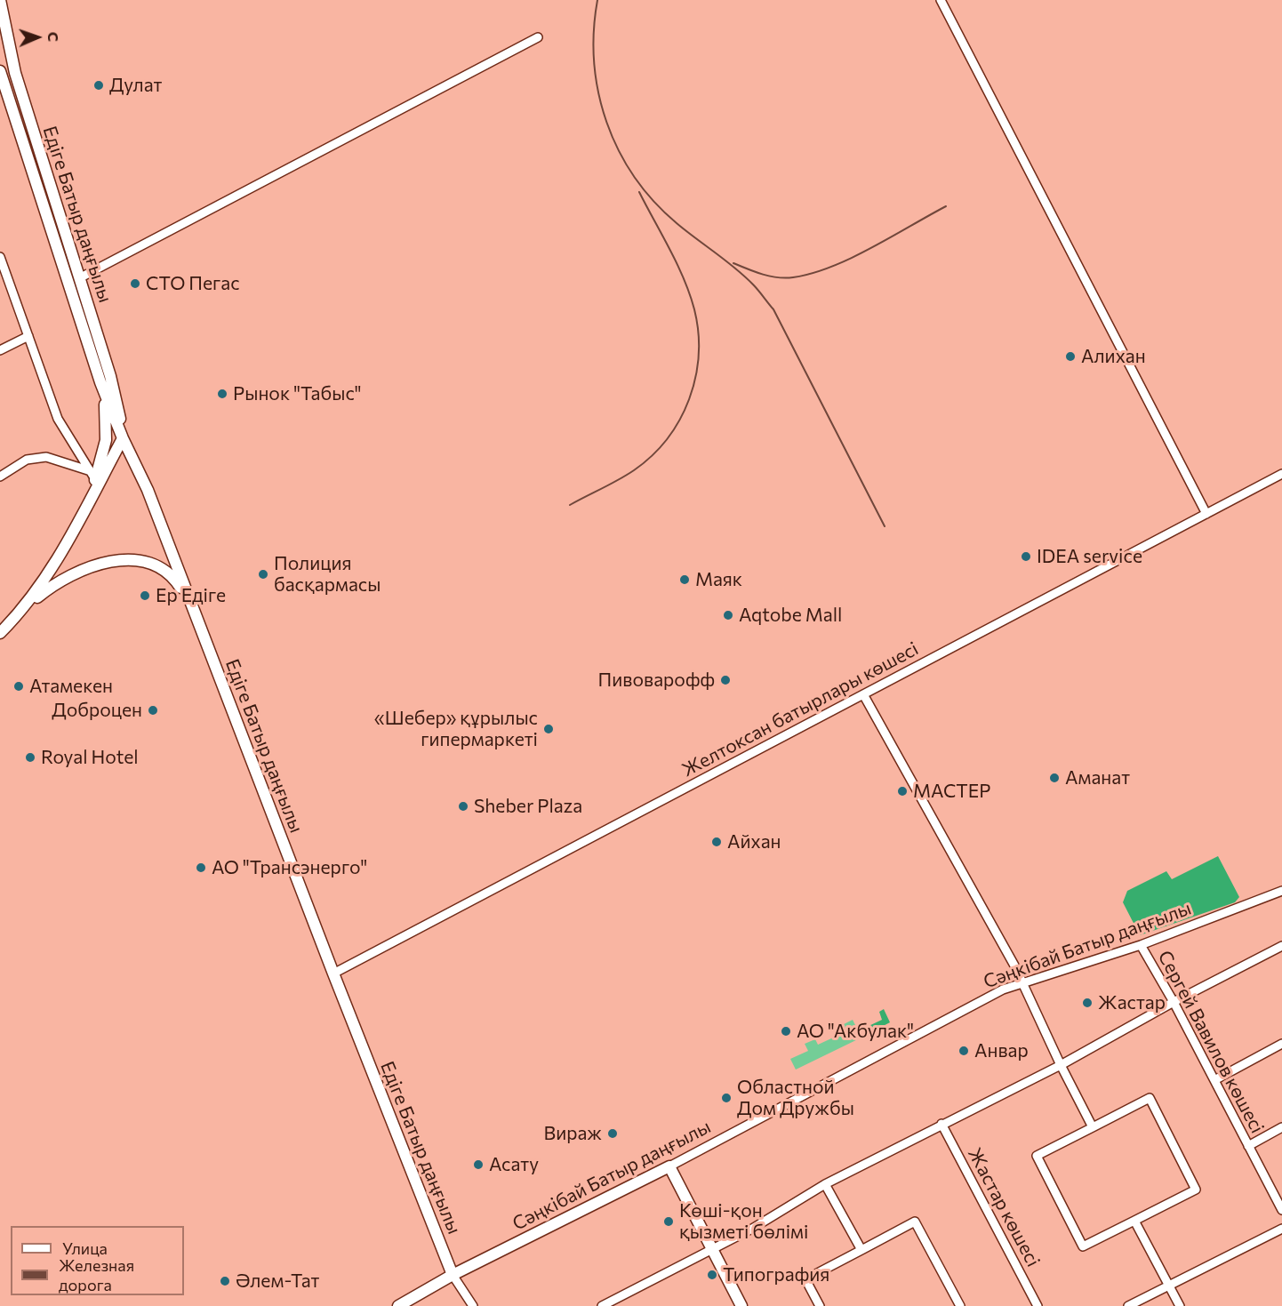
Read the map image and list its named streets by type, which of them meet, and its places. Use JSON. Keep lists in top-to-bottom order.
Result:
{
  "streets": {
    "main road": ["Едіге Батыр даңғылы", "Сәңкібай Батыр даңғылы"],
    "street": ["Желтоксан батырлары көшесі", "Сергей Вавилов көшесі", "Жастар көшесі"]
  },
  "crossings": [
    ["Едіге Батыр даңғылы", "Желтоксан батырлары көшесі"],
    ["Едіге Батыр даңғылы", "Сәңкібай Батыр даңғылы"],
    ["Сәңкібай Батыр даңғылы", "Сергей Вавилов көшесі"]
  ],
  "places": [
    "Дулат",
    "СТО Пегас",
    "Алихан",
    "Рынок \"Табыс\"",
    "IDEA service",
    "Полиция басқармасы",
    "Маяк",
    "Ер Едіге",
    "Aqtobe Mall",
    "Пивоварофф",
    "Атамекен",
    "Доброцен",
    "«Шебер» құрылыс гипермаркеті",
    "Royal Hotel",
    "Аманат",
    "МАСТЕР",
    "Sheber Plaza",
    "Айхан",
    "АО \"Трансэнерго\"",
    "Жастар",
    "АО \"Акбулак\"",
    "Анвар",
    "Областной Дом Дружбы",
    "Вираж",
    "Асату",
    "Көші-қон қызметі бөлімі",
    "Типография",
    "Әлем-Тат"
  ],
  "legend": ["Улица", "Железная дорога"],
  "north": "right"
}
